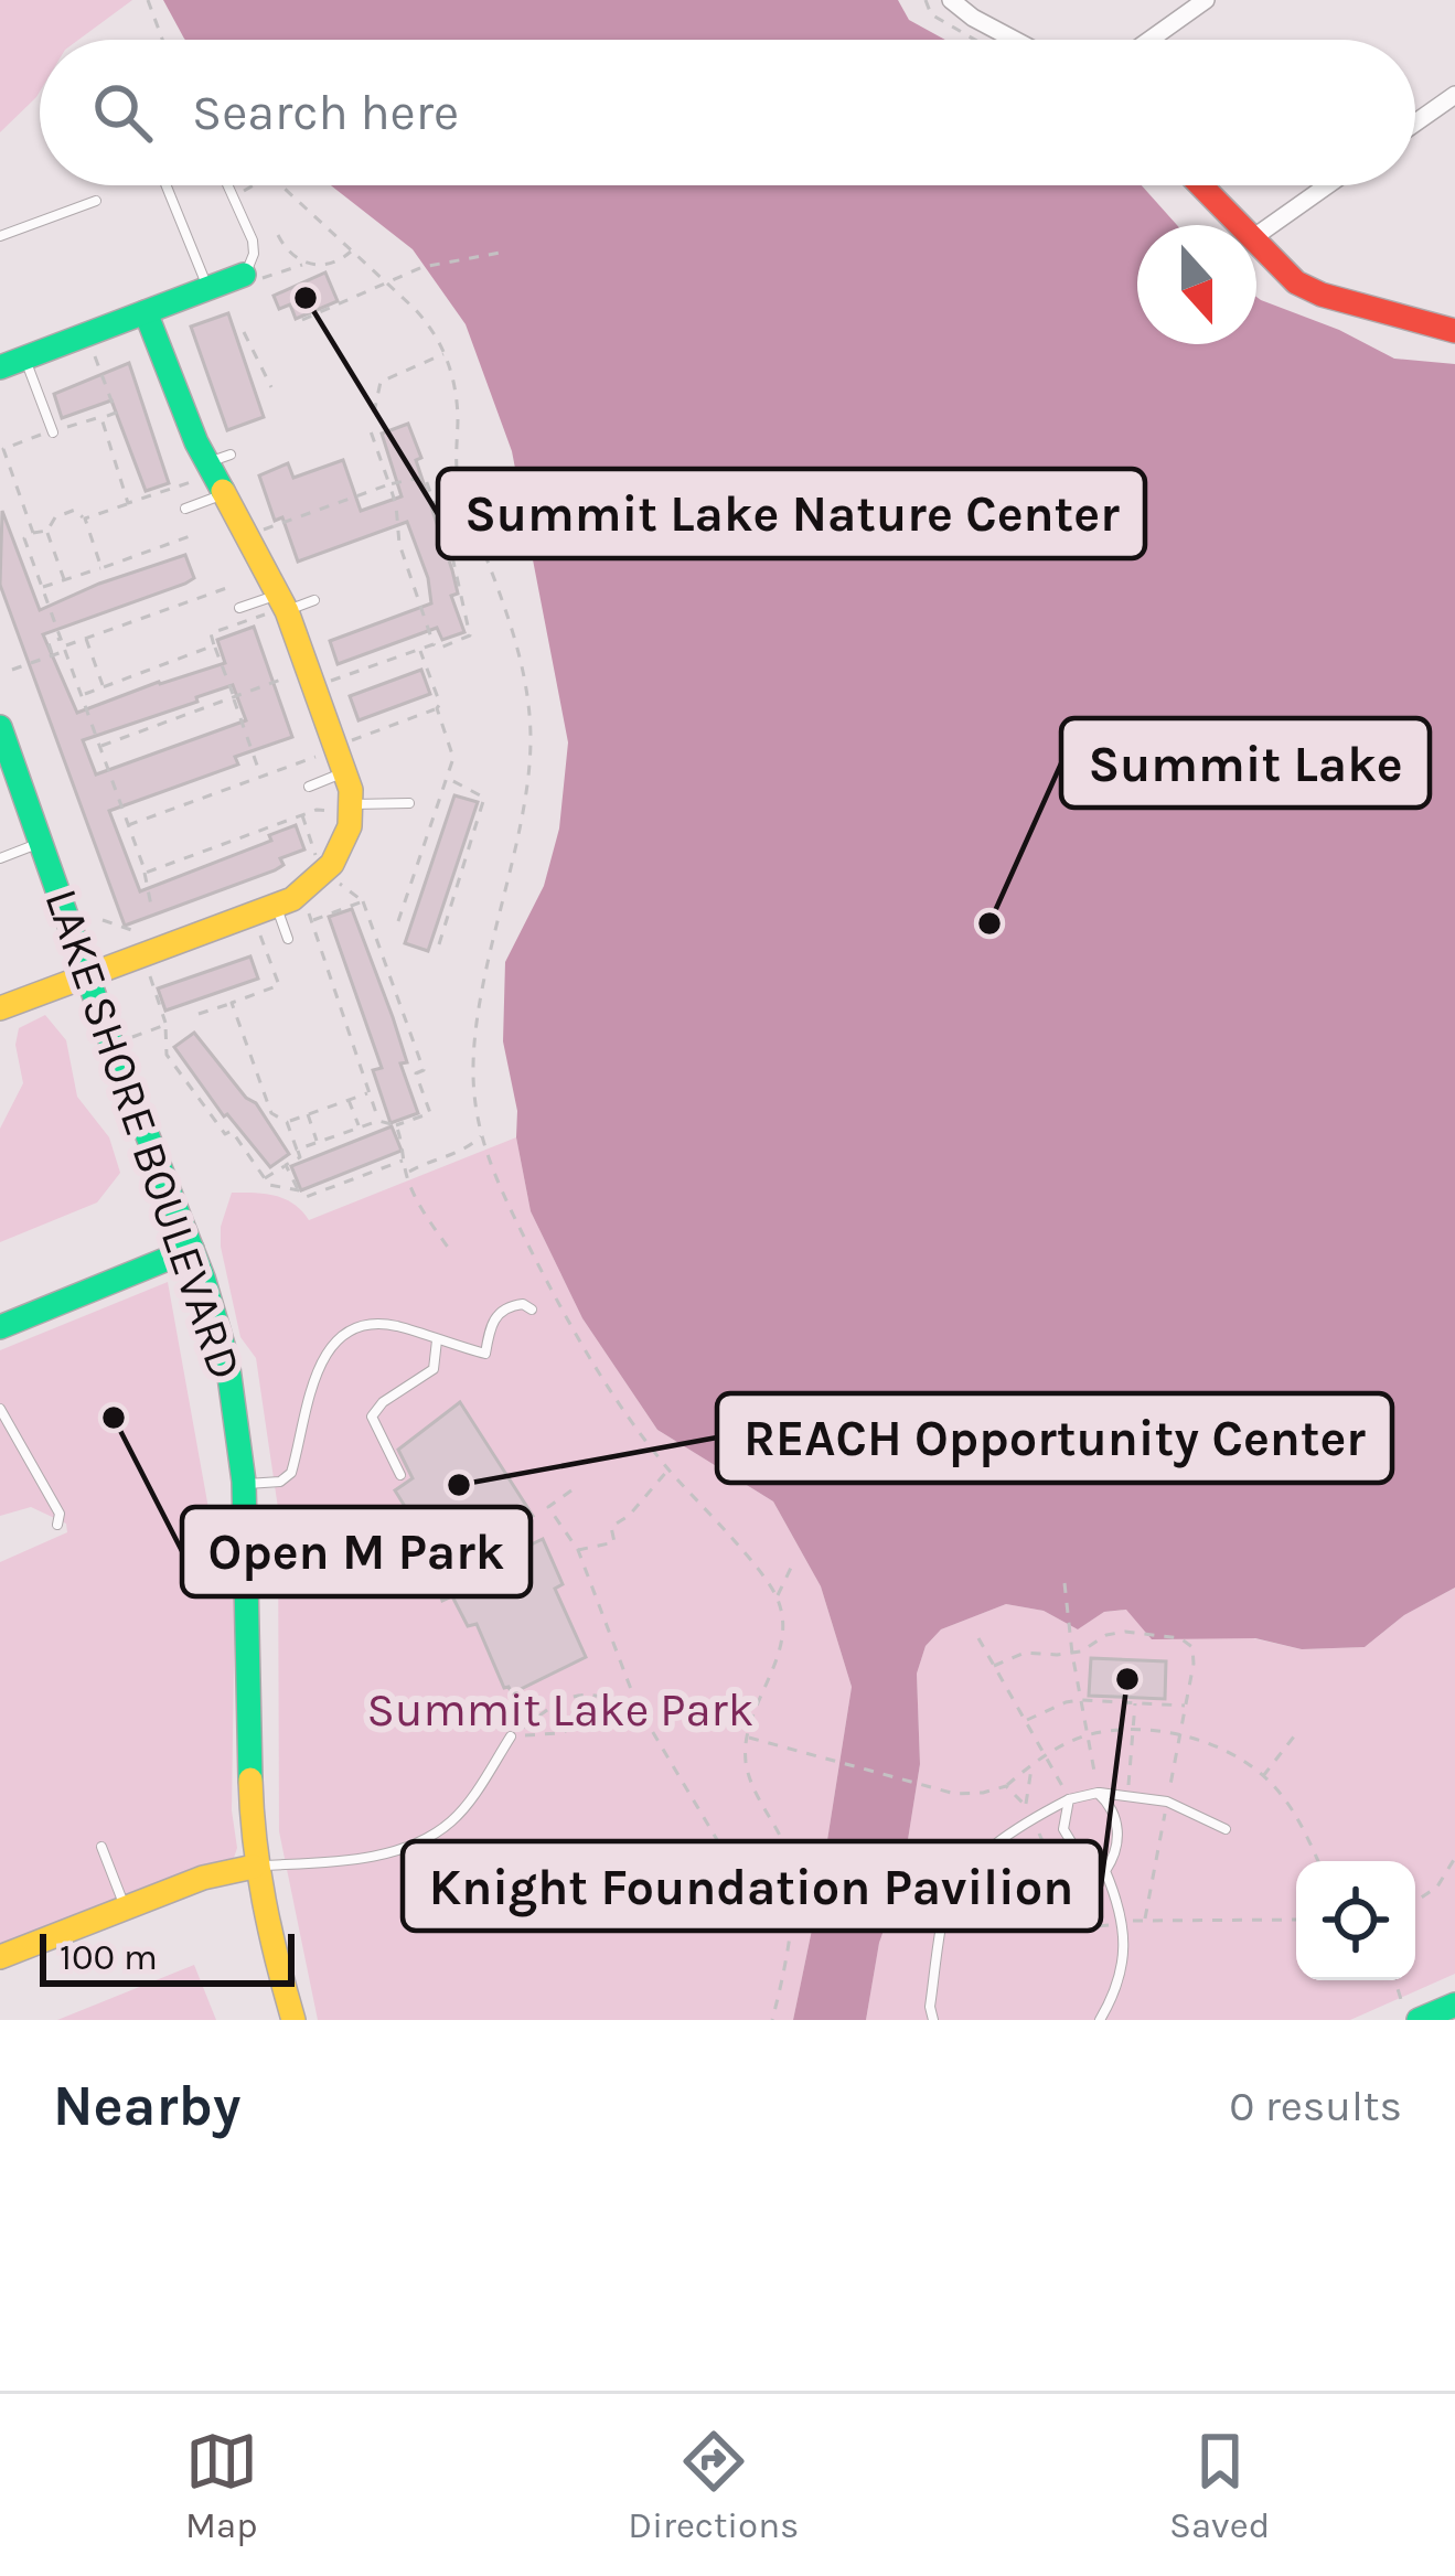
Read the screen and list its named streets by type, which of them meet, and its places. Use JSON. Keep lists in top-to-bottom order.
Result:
{
  "streets": {
    "street": ["LAKE SHORE BOULEVARD"]
  },
  "parks": ["Summit Lake Park"],
  "places": [
    "Summit Lake Nature Center",
    "Summit Lake",
    "Open M Park",
    "REACH Opportunity Center",
    "Knight Foundation Pavilion"
  ],
  "scale_bar": "100 m",
  "north": "bottom",
  "page": {
    "search": "Search here",
    "scale": "100 m",
    "heading": ["Nearby", "0 results"],
    "nav": ["Map", "Directions", "Saved"]
  }
}
